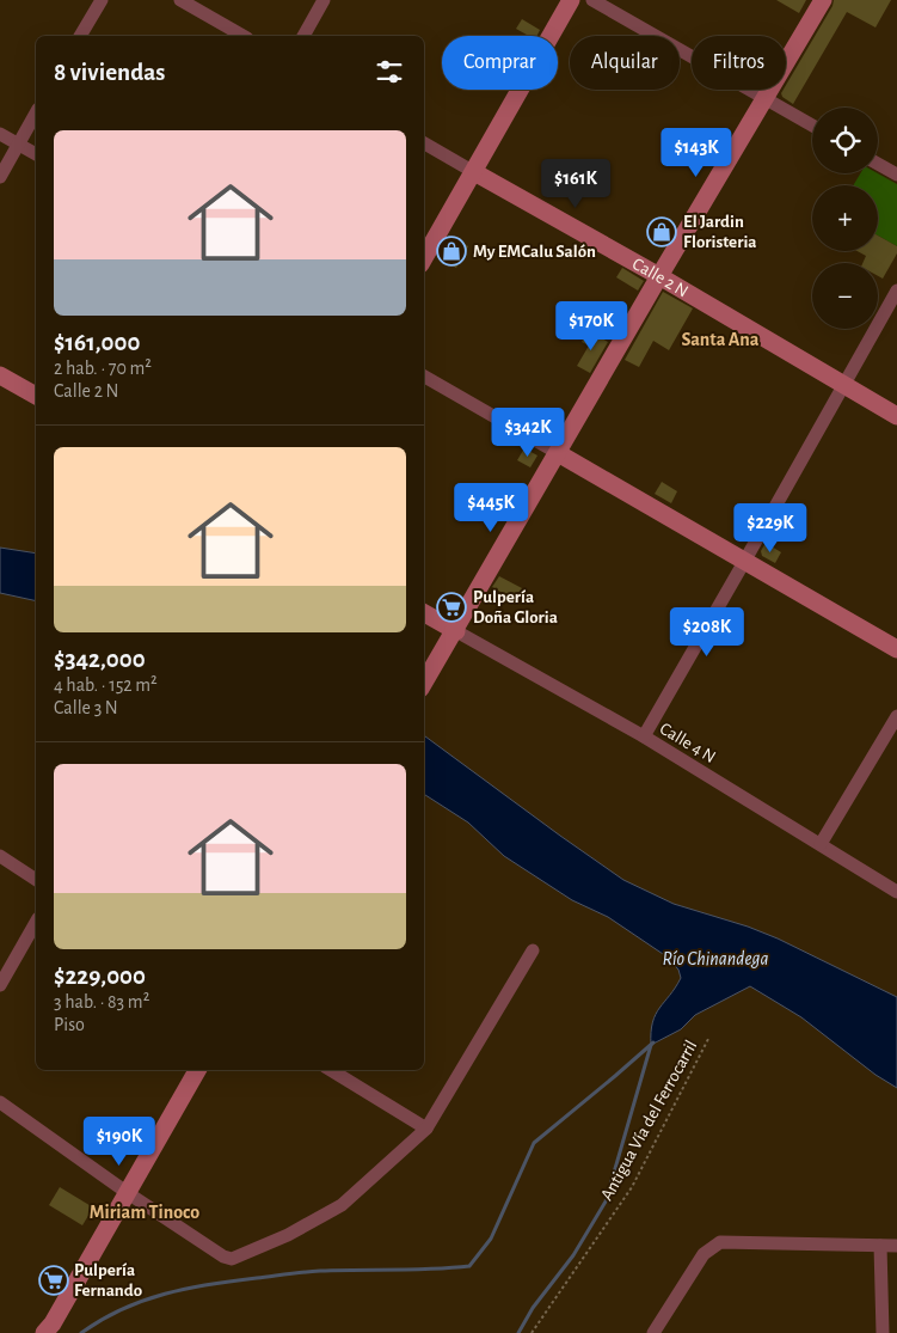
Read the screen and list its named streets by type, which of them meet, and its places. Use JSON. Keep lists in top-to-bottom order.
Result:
{
  "streets": {
    "street": ["Calle 2 N", "Calle 4 N"],
    "path": ["Antigua Vía del Ferrocarril"]
  },
  "districts": ["Santa Ana", "Miriam Tinoco"],
  "water": ["Río Chinandega"],
  "places": {
    "shop": ["El Jardin Floristeria", "My EMCalu Salón"],
    "supermarket": ["Pulpería Doña Gloria", "Pulpería Fernando"]
  },
  "page": {
    "chip": ["Comprar", "Alquilar", "Filtros"],
    "heading": "8 viviendas",
    "map_buttons": ["+", "−"],
    "list": [
      {
        "name": "$161,000",
        "note": "2 hab. · 70 m² · Calle 2 N"
      },
      {
        "name": "$342,000",
        "note": "4 hab. · 152 m² · Calle 3 N"
      },
      {
        "name": "$229,000",
        "note": "3 hab. · 83 m² · Piso"
      }
    ],
    "price": [
      "$143K",
      "$161K",
      "$170K",
      "$342K",
      "$445K",
      "$229K",
      "$208K",
      "$190K"
    ]
  }
}
